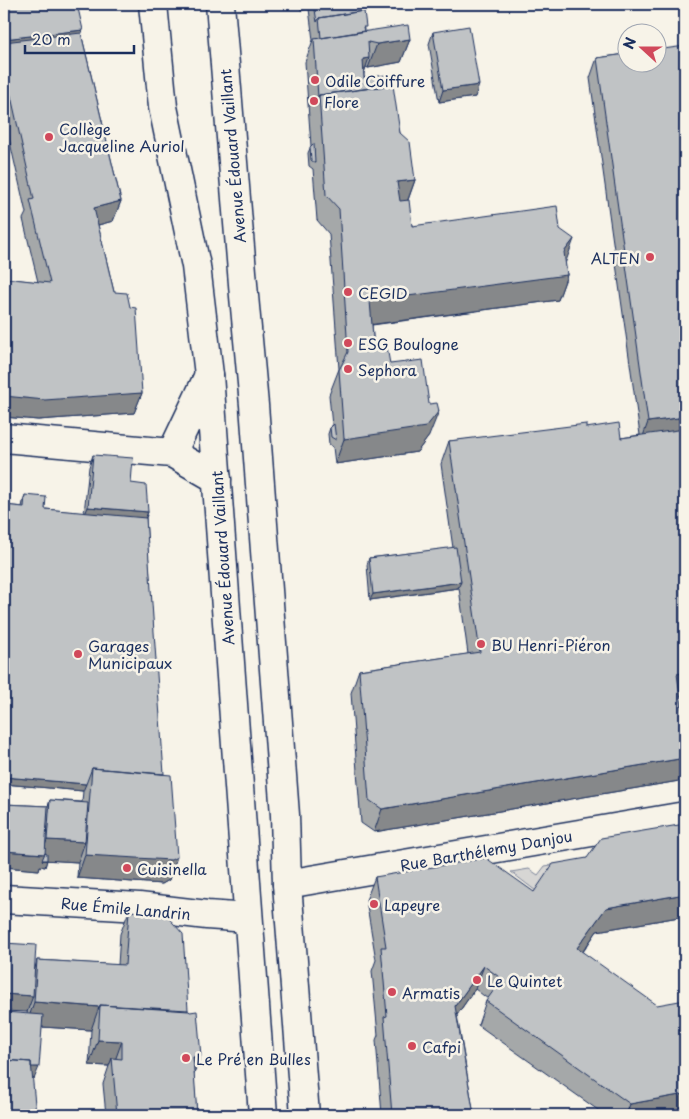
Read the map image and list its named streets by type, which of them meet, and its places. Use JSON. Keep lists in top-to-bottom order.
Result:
{
  "streets": {
    "main road": ["Avenue Édouard Vaillant", "Rue Barthélemy Danjou", "Rue Émile Landrin"]
  },
  "crossings": [
    ["Avenue Édouard Vaillant", "Rue Barthélemy Danjou"],
    ["Avenue Édouard Vaillant", "Rue Émile Landrin"]
  ],
  "places": [
    "Odile Coiffure",
    "Flore",
    "Collège Jacqueline Auriol",
    "ALTEN",
    "CEGID",
    "ESG Boulogne",
    "Sephora",
    "BU Henri-Piéron",
    "Garages Municipaux",
    "Cuisinella",
    "Lapeyre",
    "Le Quintet",
    "Armatis",
    "Cafpi",
    "Le Pré en Bulles"
  ],
  "scale_bar": "20 m",
  "north": "left"
}
